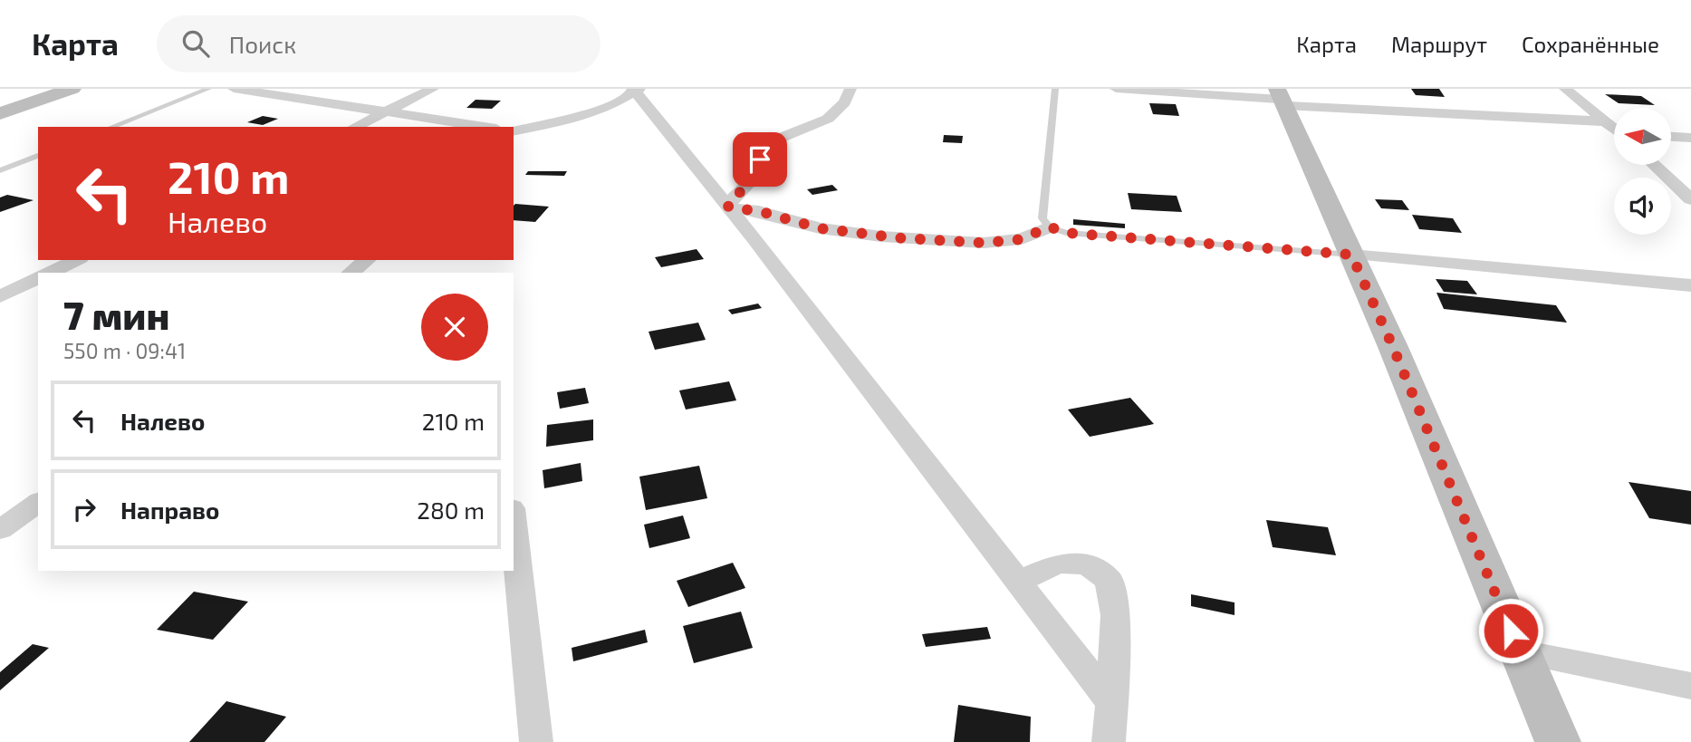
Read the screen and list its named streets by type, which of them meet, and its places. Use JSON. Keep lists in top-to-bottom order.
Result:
{
  "north": "left",
  "page": {
    "header": "Карта",
    "search": "Поиск",
    "nav": ["Карта", "Маршрут", "Сохранённые"],
    "turn": ["210 m", "Налево"],
    "heading": ["7 мин", "550 m · 09:41"],
    "list": [
      {
        "name": "Налево",
        "value": "210 m"
      },
      {
        "name": "Направо",
        "value": "280 m"
      }
    ]
  }
}
